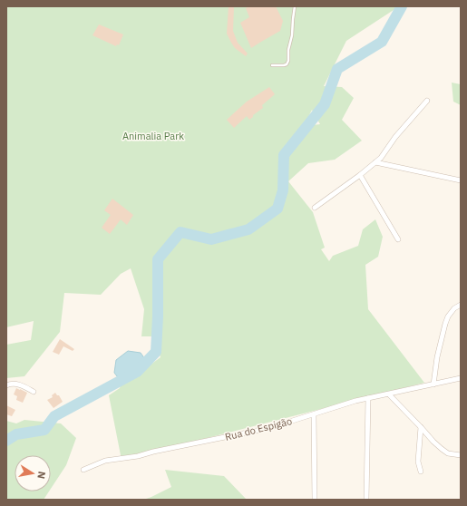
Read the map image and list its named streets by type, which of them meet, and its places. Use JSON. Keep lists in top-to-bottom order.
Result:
{
  "streets": {
    "street": ["Rua do Espigão"]
  },
  "parks": ["Animalia Park"],
  "north": "right"
}
